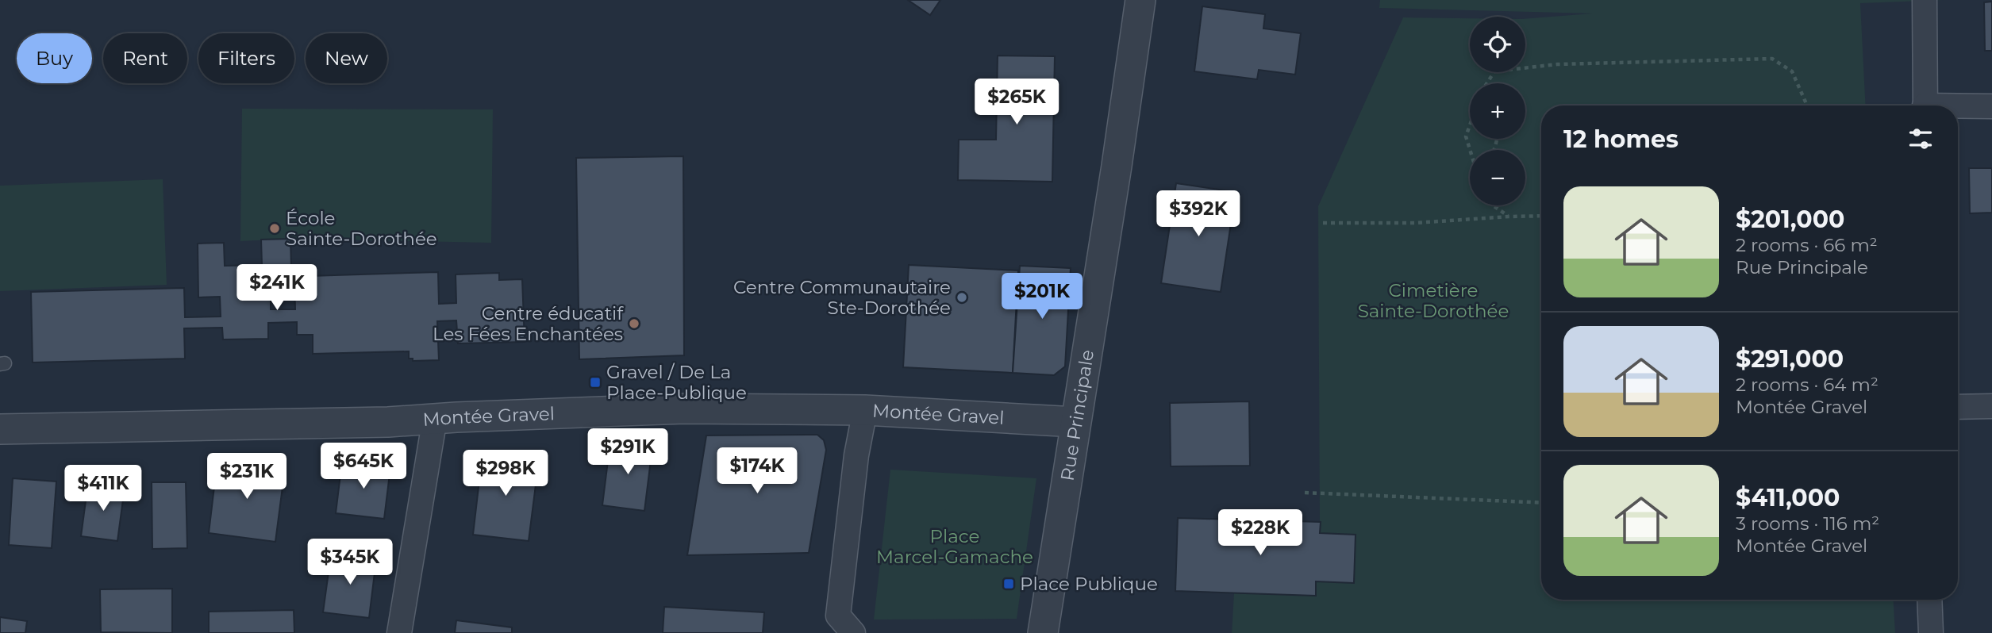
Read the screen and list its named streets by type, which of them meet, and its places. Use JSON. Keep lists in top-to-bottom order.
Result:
{
  "streets": {
    "street": ["Montée Gravel", "Rue Principale"]
  },
  "crossings": [
    ["Montée Gravel", "Rue Principale"]
  ],
  "parks": ["Cimetière Sainte-Dorothée", "Place Marcel-Gamache"],
  "places": {
    "other": ["École Sainte-Dorothée", "Centre Communautaire Ste-Dorothée", "Centre éducatif Les Fées Enchantées"],
    "transit": ["Gravel / De La Place-Publique", "Place Publique"]
  },
  "page": {
    "map_buttons": ["+", "−"],
    "chip": [
      "Buy",
      "Rent",
      "Filters",
      "New"
    ],
    "price": [
      "$265K",
      "$392K",
      "$241K",
      "$201K",
      "$291K",
      "$645K",
      "$174K",
      "$298K",
      "$231K",
      "$411K",
      "$228K",
      "$345K"
    ],
    "heading": "12 homes",
    "list": [
      {
        "name": "$201,000",
        "note": "2 rooms · 66 m² · Rue Principale"
      },
      {
        "name": "$291,000",
        "note": "2 rooms · 64 m² · Montée Gravel"
      },
      {
        "name": "$411,000",
        "note": "3 rooms · 116 m² · Montée Gravel"
      }
    ]
  }
}
